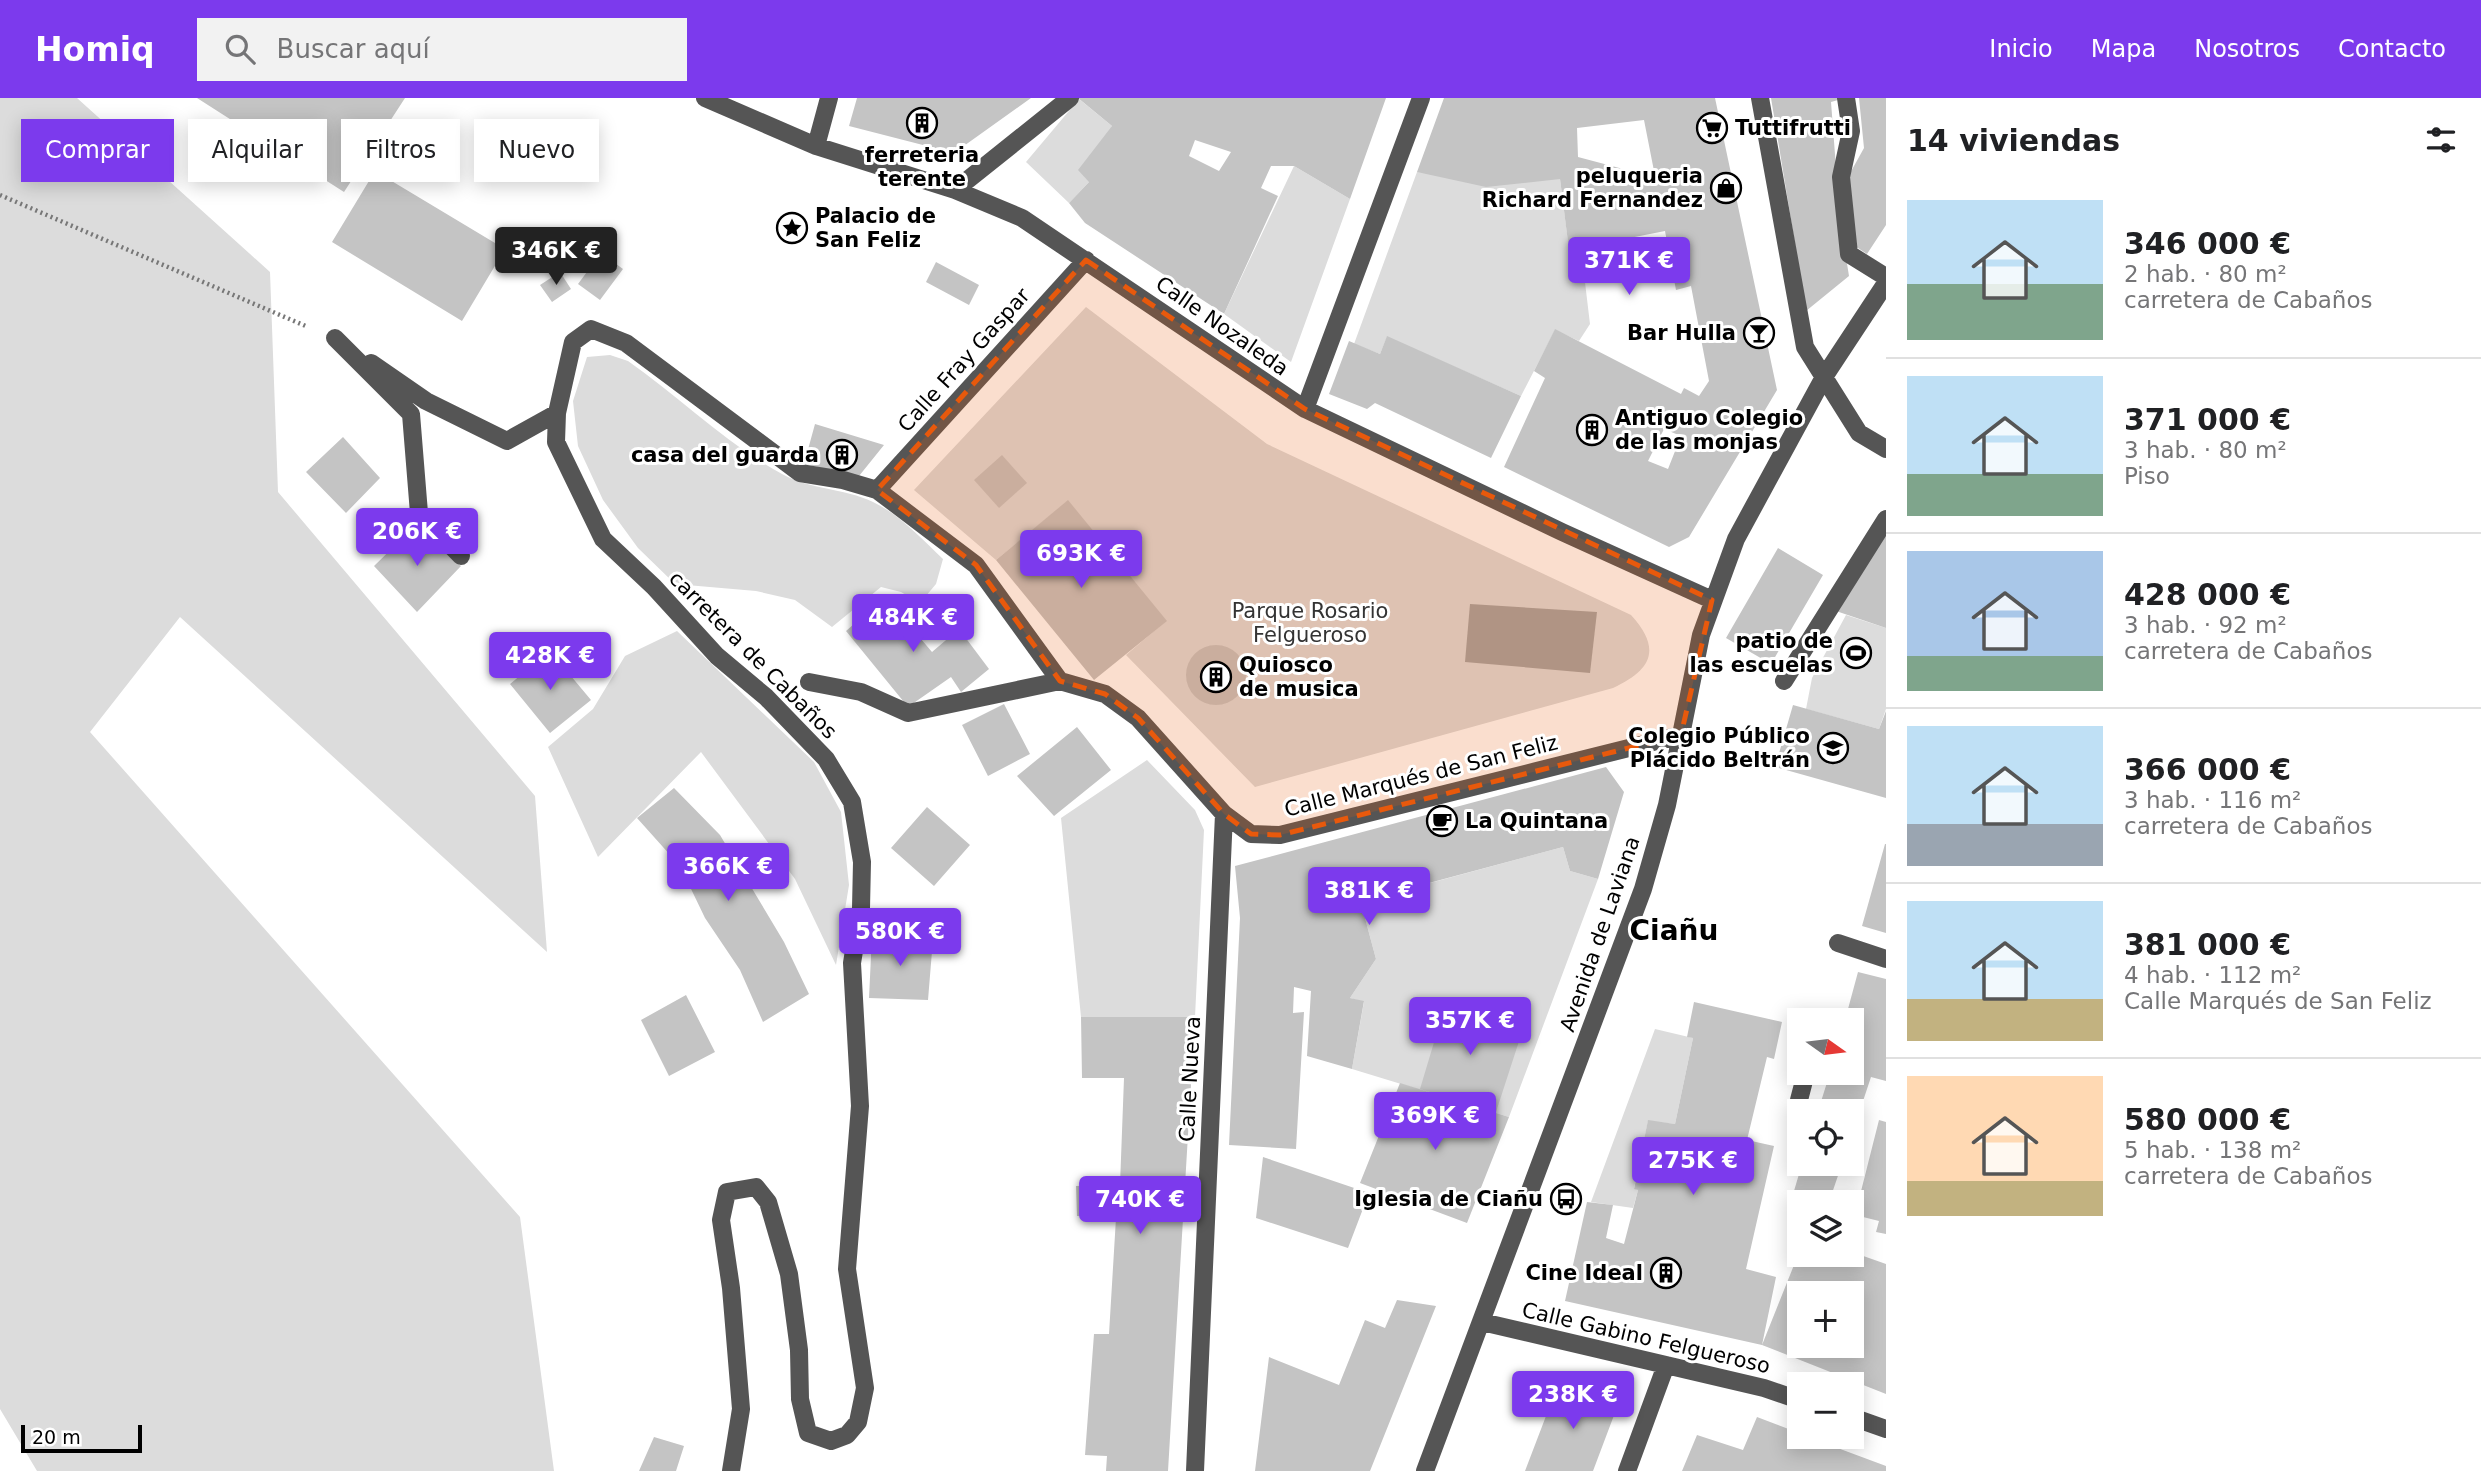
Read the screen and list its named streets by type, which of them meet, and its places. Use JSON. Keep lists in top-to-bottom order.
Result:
{
  "streets": {
    "street": [
      "Calle Nozaleda",
      "Calle Fray Gaspar",
      "carretera de Cabaños",
      "Calle Marqués de San Feliz",
      "Avenida de Laviana",
      "Calle Nueva",
      "Calle Gabino Felgueroso"
    ]
  },
  "crossings": [
    ["Calle Nozaleda", "Calle Fray Gaspar"],
    ["Calle Nozaleda", "Avenida de Laviana"],
    ["Calle Fray Gaspar", "carretera de Cabaños"],
    ["Calle Marqués de San Feliz", "Avenida de Laviana"],
    ["Calle Marqués de San Feliz", "Calle Nueva"],
    ["Avenida de Laviana", "Calle Gabino Felgueroso"]
  ],
  "districts": ["Ciañu"],
  "parks": ["Parque Rosario Felgueroso"],
  "places": {
    "building": [
      "ferreteria terente",
      "Antiguo Colegio de las monjas",
      "casa del guarda",
      "Quiosco de musica",
      "Cine Ideal"
    ],
    "supermarket": ["Tuttifrutti"],
    "shop": ["peluqueria Richard Fernandez"],
    "place": ["Palacio de San Feliz"],
    "bar": ["Bar Hulla"],
    "sports": ["patio de las escuelas"],
    "school or university": ["Colegio Público Plácido Beltrán"],
    "cafe": ["La Quintana"],
    "bus stop": ["Iglesia de Ciañu"]
  },
  "scale_bar": "20 m",
  "north": "right",
  "page": {
    "header": "Homiq",
    "search": "Buscar aquí",
    "nav": [
      "Inicio",
      "Mapa",
      "Nosotros",
      "Contacto"
    ],
    "heading": "14 viviendas",
    "chip": [
      "Comprar",
      "Alquilar",
      "Filtros",
      "Nuevo"
    ],
    "list": [
      {
        "name": "346 000 €",
        "note": "2 hab. · 80 m² · carretera de Cabaños"
      },
      {
        "name": "371 000 €",
        "note": "3 hab. · 80 m² · Piso"
      },
      {
        "name": "428 000 €",
        "note": "3 hab. · 92 m² · carretera de Cabaños"
      },
      {
        "name": "366 000 €",
        "note": "3 hab. · 116 m² · carretera de Cabaños"
      },
      {
        "name": "381 000 €",
        "note": "4 hab. · 112 m² · Calle Marqués de San Feliz"
      },
      {
        "name": "580 000 €",
        "note": "5 hab. · 138 m² · carretera de Cabaños"
      }
    ],
    "price": [
      "346K €",
      "371K €",
      "206K €",
      "693K €",
      "484K €",
      "428K €",
      "366K €",
      "381K €",
      "580K €",
      "357K €",
      "369K €",
      "275K €",
      "740K €",
      "238K €"
    ],
    "map_buttons": ["+", "−"],
    "scale": "20 m"
  }
}
